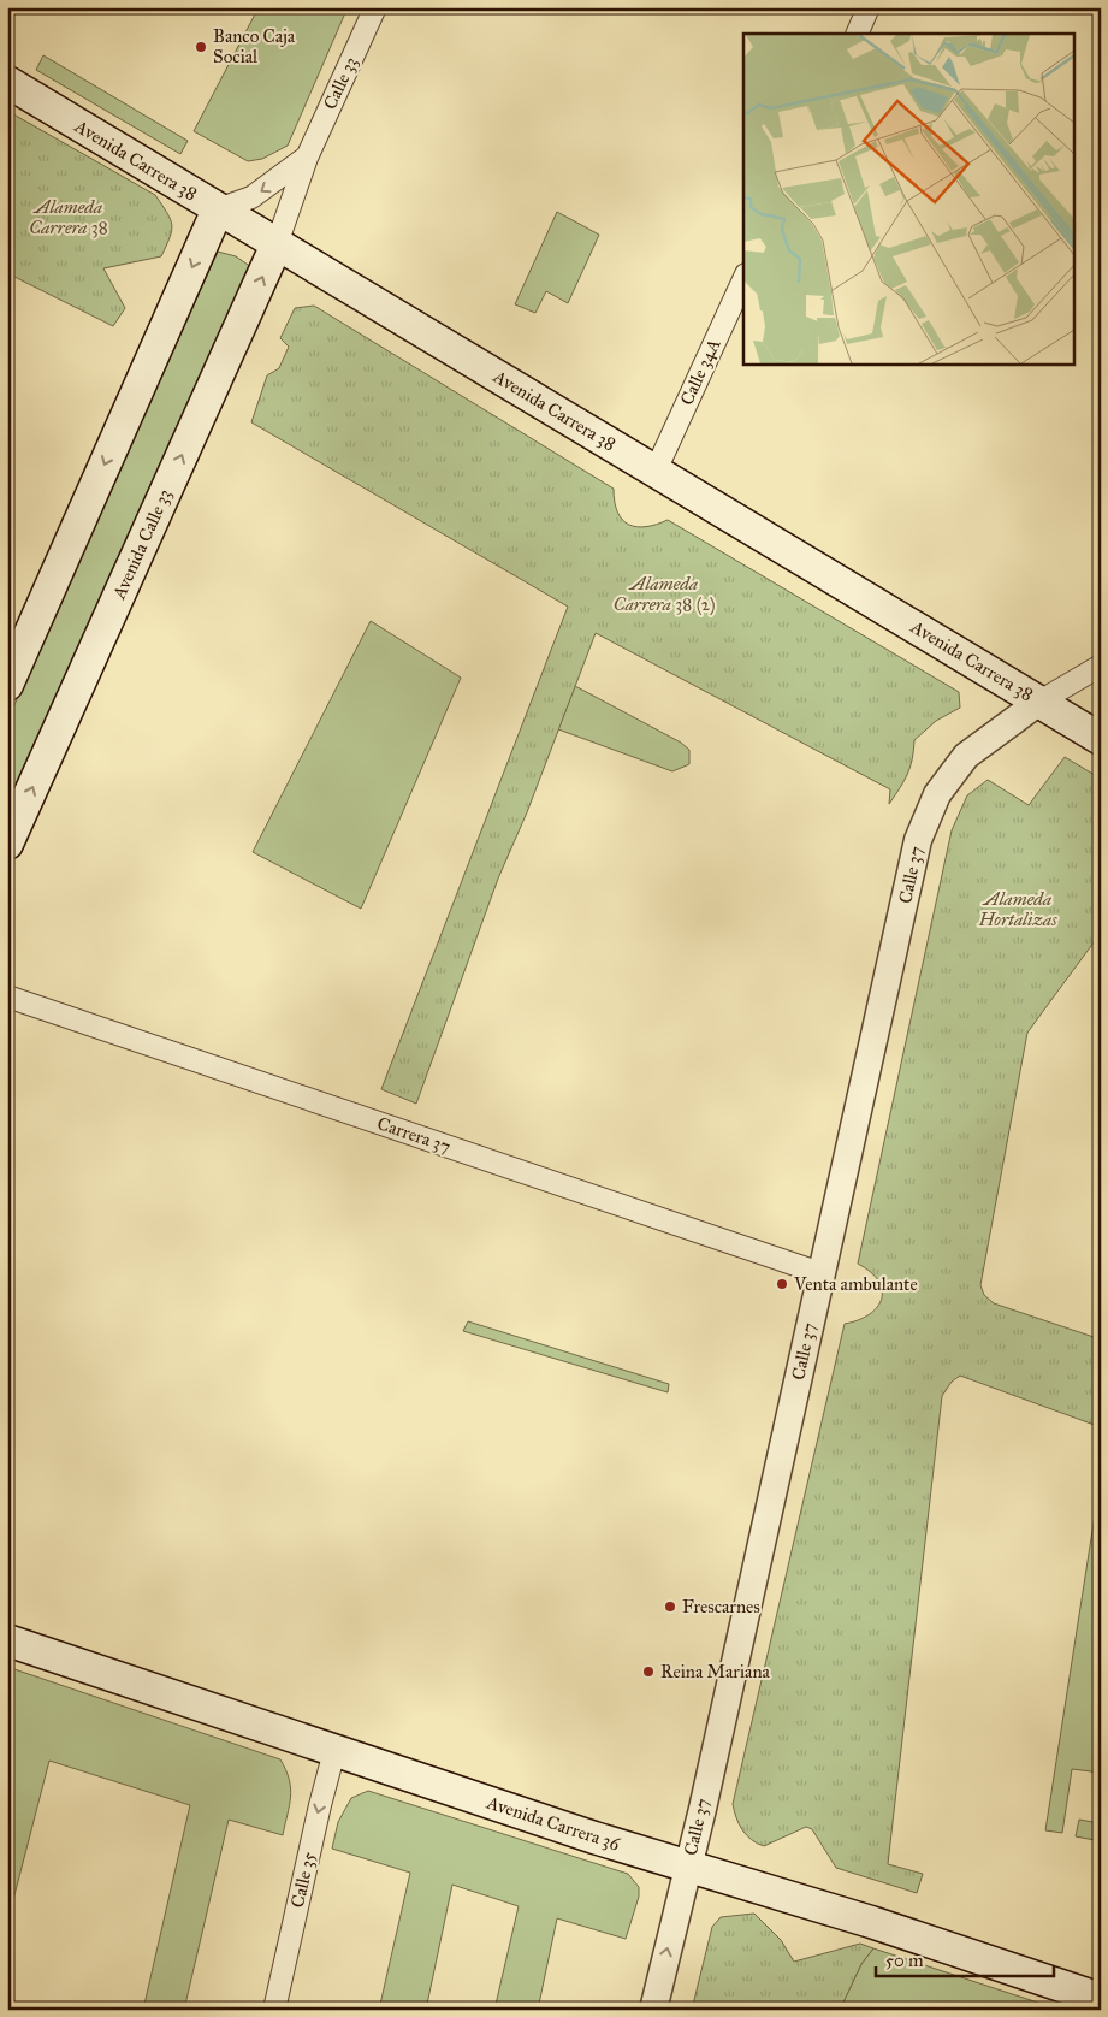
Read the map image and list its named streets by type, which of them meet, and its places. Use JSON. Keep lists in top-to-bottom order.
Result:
{
  "streets": {
    "main road": ["Avenida Carrera 38", "Avenida Calle 33", "Avenida Carrera 36"],
    "street": [
      "Calle 33",
      "Calle 34A",
      "Calle 37",
      "Carrera 37",
      "Calle 35"
    ]
  },
  "crossings": [
    ["Calle 33", "Avenida Carrera 38"],
    ["Calle 33", "Avenida Calle 33"],
    ["Avenida Carrera 38", "Calle 34A"],
    ["Avenida Carrera 38", "Avenida Calle 33"],
    ["Avenida Carrera 38", "Calle 37"],
    ["Calle 37", "Carrera 37"],
    ["Calle 37", "Avenida Carrera 36"],
    ["Avenida Carrera 36", "Calle 35"]
  ],
  "one_way": ["Calle 35"],
  "parks": ["Alameda Carrera 38", "Alameda Carrera 38 (2)", "Alameda Hortalizas"],
  "places": [
    "Banco Caja Social",
    "Venta ambulante",
    "Frescarnes",
    "Reina Mariana"
  ],
  "scale_bar": "50 m"
}
